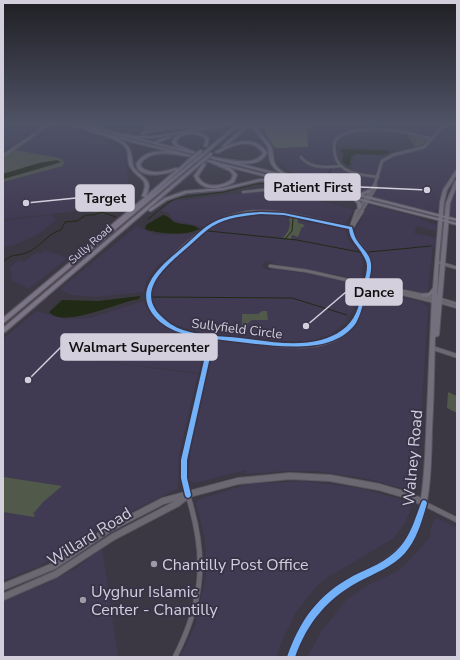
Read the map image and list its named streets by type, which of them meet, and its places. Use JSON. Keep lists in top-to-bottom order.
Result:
{
  "streets": {
    "highway": ["Sully Road"],
    "main road": ["Walney Road", "Willard Road"],
    "street": ["Sullyfield Circle"]
  },
  "crossings": [
    ["Walney Road", "Willard Road"]
  ],
  "places": [
    "Patient First",
    "Target",
    "Dance",
    "Walmart Supercenter",
    "Chantilly Post Office",
    "Uyghur Islamic Center - Chantilly"
  ]
}
